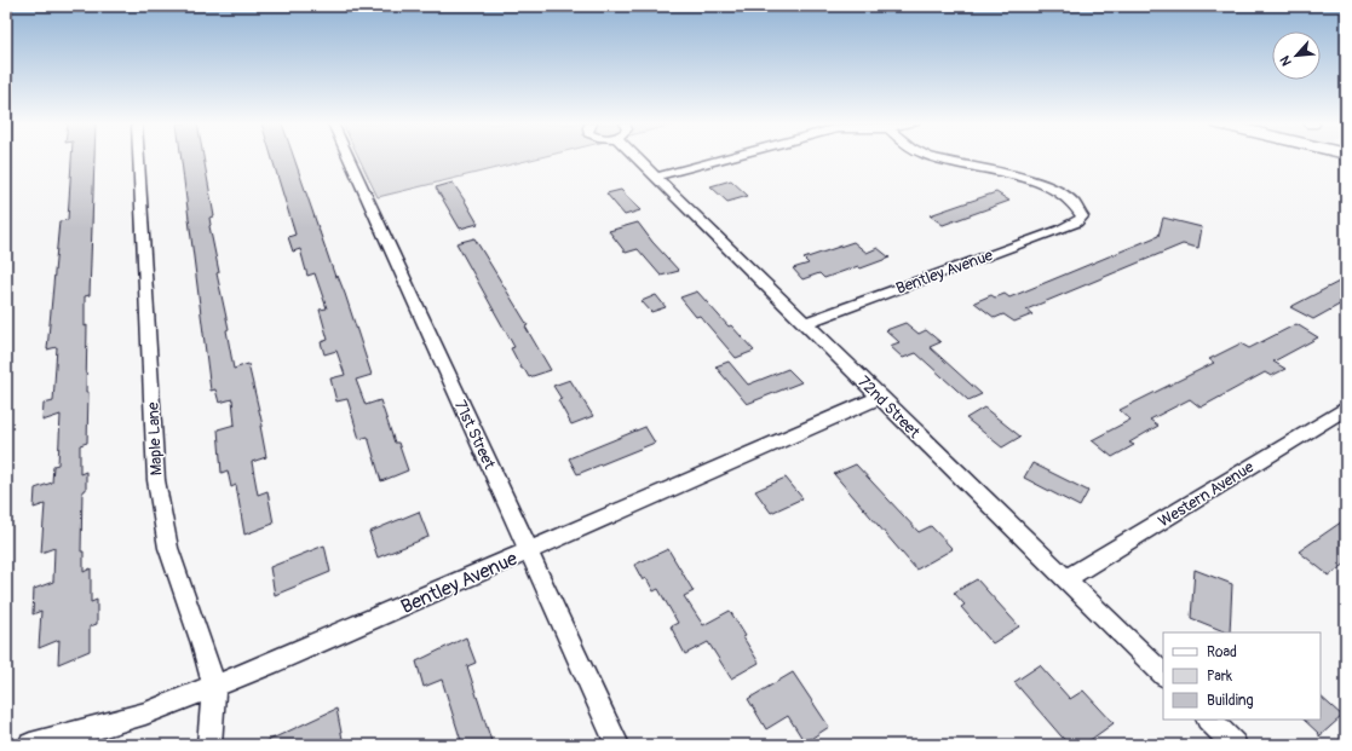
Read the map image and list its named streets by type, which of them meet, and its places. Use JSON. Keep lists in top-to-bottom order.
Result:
{
  "streets": {
    "street": [
      "Bentley Avenue",
      "72nd Street",
      "71st Street",
      "Maple Lane",
      "Western Avenue"
    ]
  },
  "crossings": [
    ["Bentley Avenue", "72nd Street"],
    ["Bentley Avenue", "71st Street"],
    ["Bentley Avenue", "Maple Lane"],
    ["72nd Street", "Western Avenue"]
  ],
  "legend": ["Road", "Park", "Building"],
  "north": "bottom left"
}
